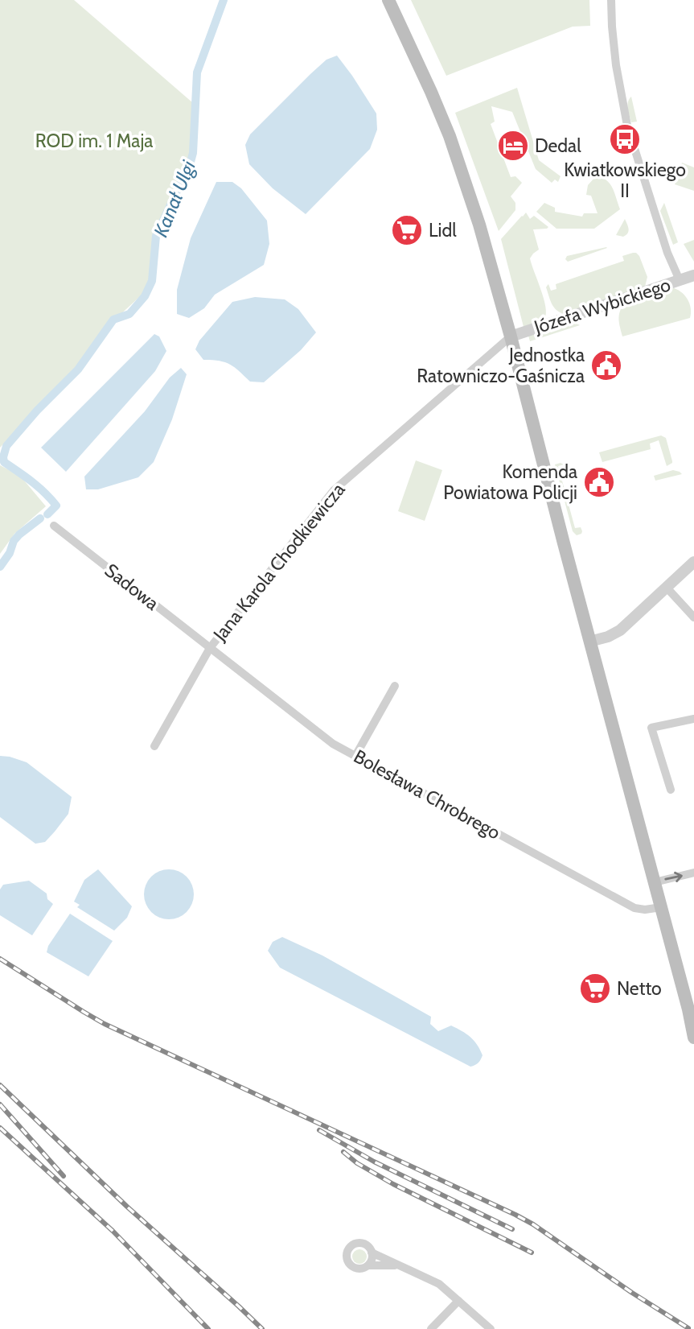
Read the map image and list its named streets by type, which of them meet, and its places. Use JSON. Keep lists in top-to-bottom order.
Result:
{
  "streets": {
    "street": [
      "Józefa Wybickiego",
      "Jana Karola Chodkiewicza",
      "Sadowa",
      "Bolesława Chrobrego"
    ]
  },
  "crossings": [
    ["Józefa Wybickiego", "Jana Karola Chodkiewicza"],
    ["Jana Karola Chodkiewicza", "Sadowa"],
    ["Jana Karola Chodkiewicza", "Bolesława Chrobrego"],
    ["Sadowa", "Bolesława Chrobrego"]
  ],
  "water": ["Kanał Ulgi"],
  "parks": ["ROD im. 1 Maja"],
  "places": {
    "bus stop": ["Kwiatkowskiego II"],
    "hotel": ["Dedal"],
    "supermarket": ["Lidl", "Netto"],
    "public building": ["Jednostka Ratowniczo-Gaśnicza", "Komenda Powiatowa Policji"]
  }
}
